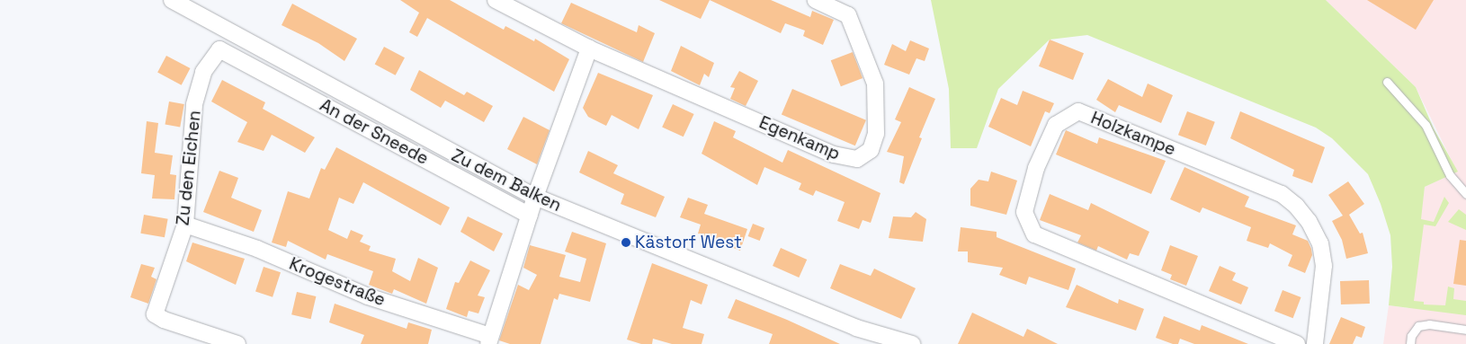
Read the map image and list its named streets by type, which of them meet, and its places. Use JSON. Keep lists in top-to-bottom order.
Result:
{
  "streets": {
    "street": [
      "An der Sneede",
      "Holzkampe",
      "Egenkamp",
      "Zu den Eichen",
      "Zu dem Balken",
      "Krogestraße"
    ]
  },
  "crossings": [
    ["An der Sneede", "Zu den Eichen"],
    ["An der Sneede", "Krogestraße"],
    ["Zu den Eichen", "Krogestraße"],
    ["Zu dem Balken", "Krogestraße"]
  ],
  "places": ["Kästorf West"]
}
